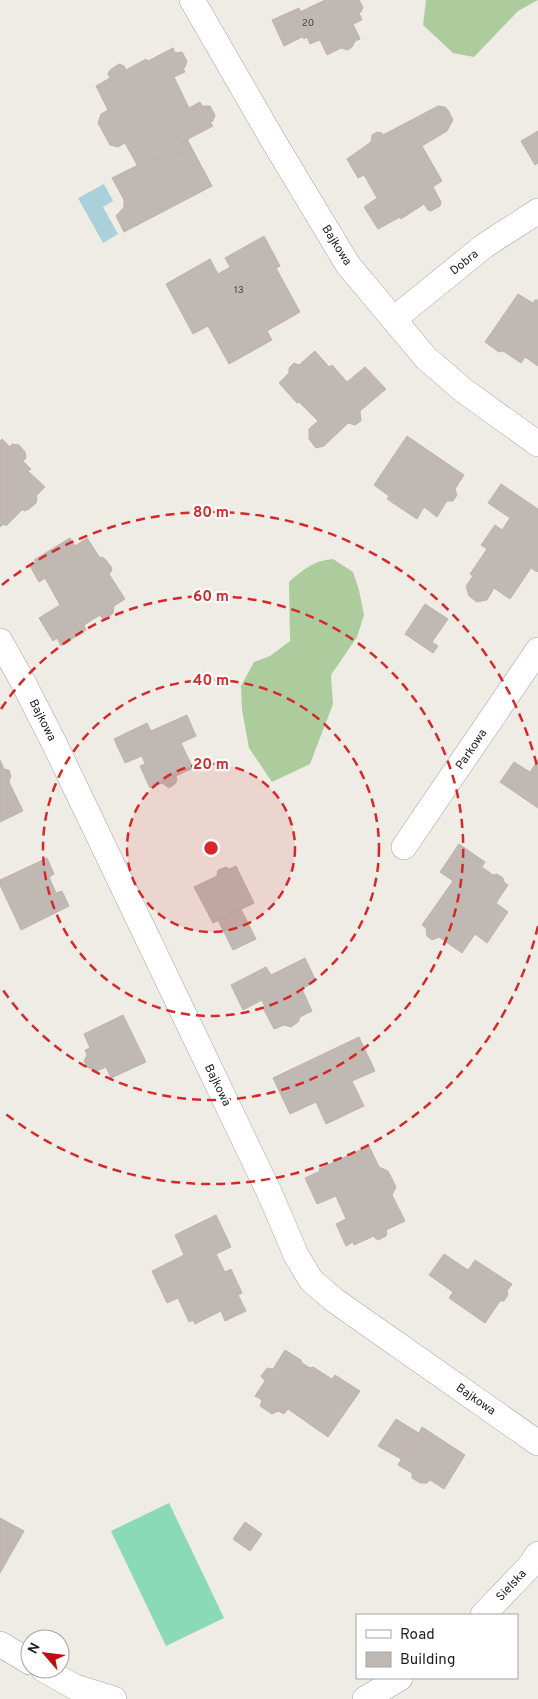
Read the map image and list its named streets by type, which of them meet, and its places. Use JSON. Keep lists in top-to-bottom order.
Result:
{
  "streets": {
    "street": [
      "Bajkowa",
      "Dobra",
      "Parkowa",
      "Sielska"
    ]
  },
  "crossings": [
    ["Bajkowa", "Dobra"]
  ],
  "house_numbers": ["20", "13"],
  "legend": ["Road", "Building"],
  "north": "top left",
  "rings": [
    "80 m",
    "60 m",
    "40 m",
    "20 m"
  ]
}
